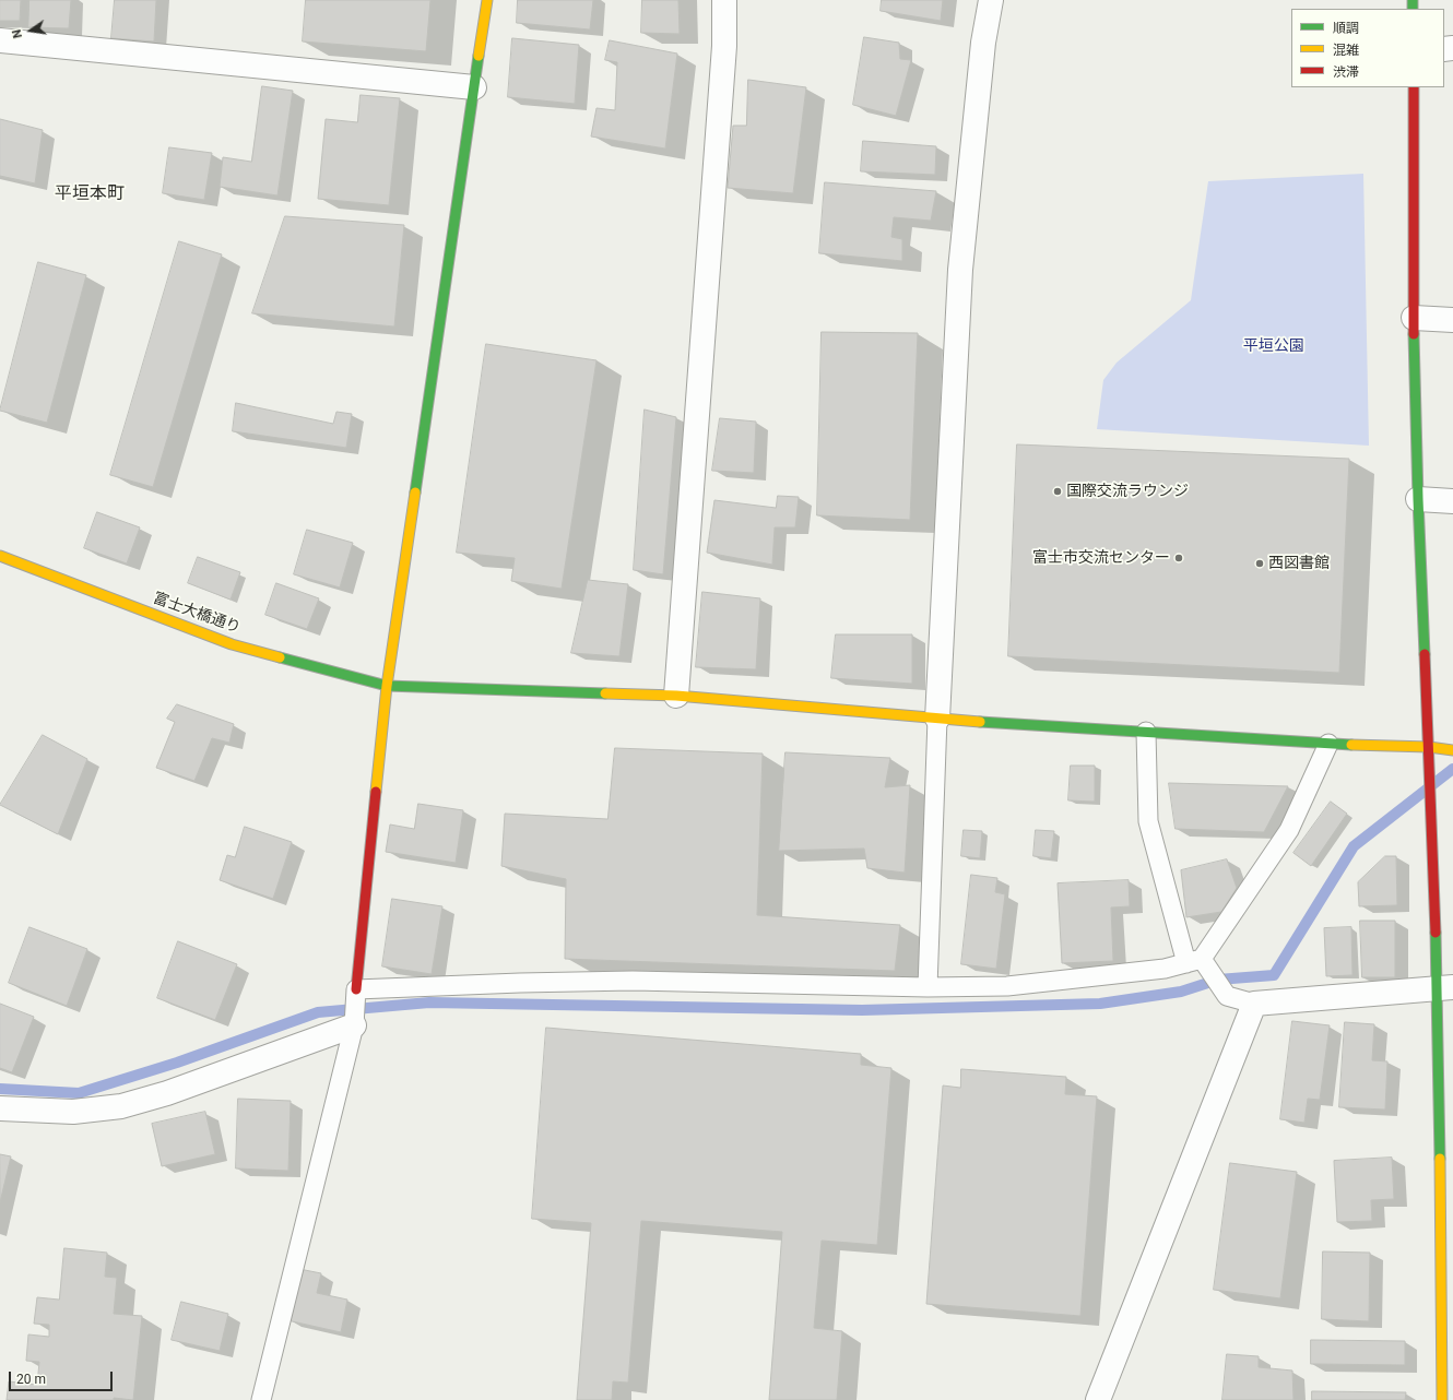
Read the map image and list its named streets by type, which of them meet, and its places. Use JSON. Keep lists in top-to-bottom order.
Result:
{
  "streets": {
    "street": ["富士大橋通り"]
  },
  "districts": ["平垣本町"],
  "parks": ["平垣公園"],
  "places": ["国際交流ラウンジ", "富士市交流センター", "西図書館"],
  "legend": ["順調", "混雑", "渋滞"],
  "scale_bar": "20 m",
  "north": "left"
}
